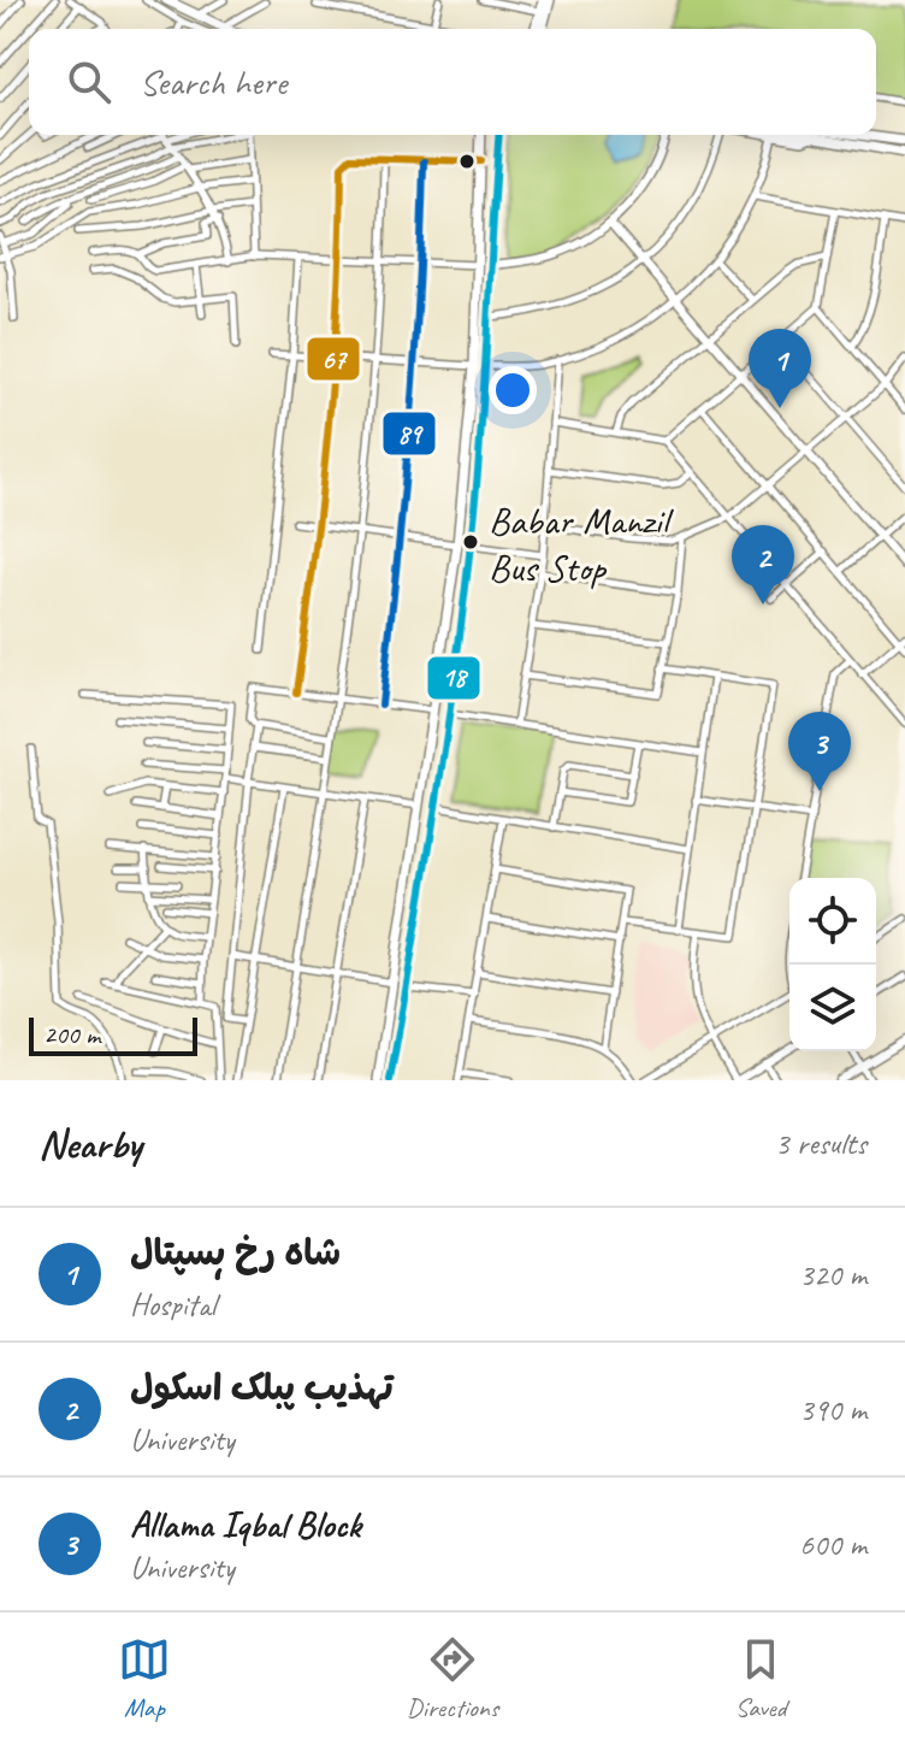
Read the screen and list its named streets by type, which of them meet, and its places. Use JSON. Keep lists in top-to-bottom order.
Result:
{
  "places": ["Babar Manzil Bus Stop"],
  "lines": ["transit line 18", "transit line 67", "transit line 89"],
  "scale_bar": "200 m",
  "page": {
    "search": "Search here",
    "pins": ["1", "2", "3"],
    "scale": "200 m",
    "heading": ["Nearby", "3 results"],
    "list": [
      {
        "mark": "1",
        "name": "شاہ رخ ہسپتال",
        "note": "Hospital",
        "value": "320 m"
      },
      {
        "mark": "2",
        "name": "تہذیب پبلک اسکول",
        "note": "University",
        "value": "390 m"
      },
      {
        "mark": "3",
        "name": "Allama Iqbal Block",
        "note": "University",
        "value": "600 m"
      }
    ],
    "nav": ["Map", "Directions", "Saved"]
  }
}
